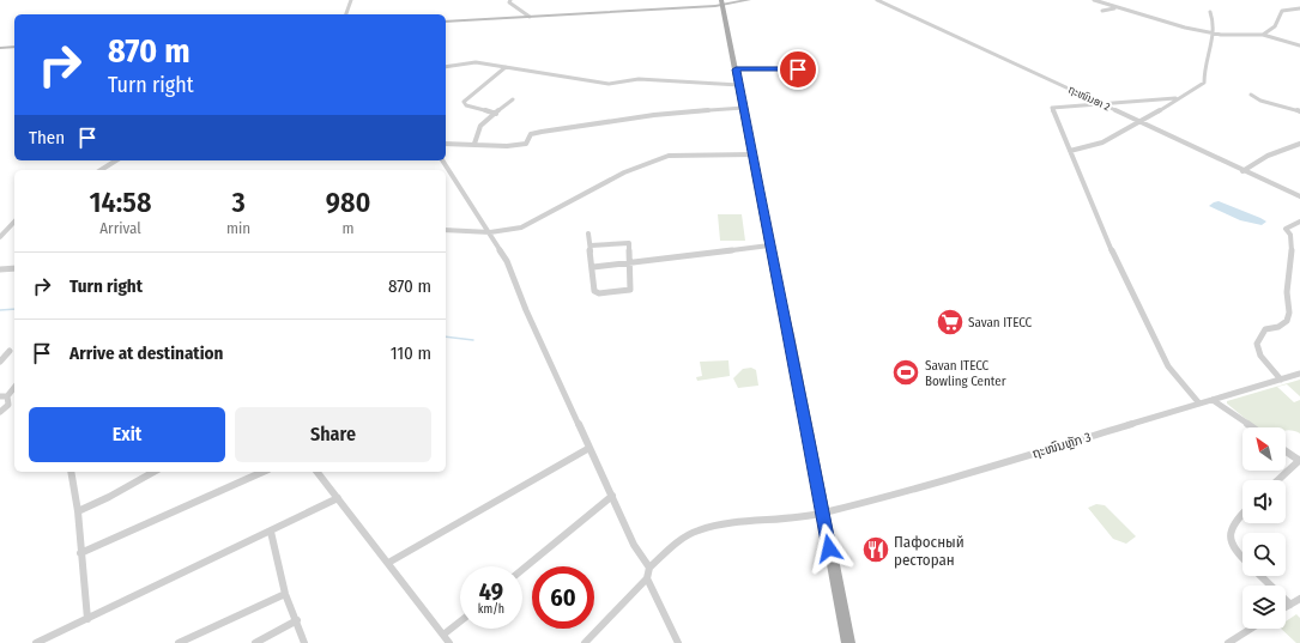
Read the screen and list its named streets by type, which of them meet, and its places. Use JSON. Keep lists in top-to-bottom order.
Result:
{
  "streets": {
    "street": ["ຖະໜົນອາ 2", "ຖະໜົນຫຼັກ 3"]
  },
  "places": {
    "supermarket": ["Savan ITECC"],
    "sports": ["Savan ITECC Bowling Center"],
    "restaurant": ["Пафосный ресторан"]
  },
  "north": "top left",
  "page": {
    "turn": ["870 m", "Turn right"],
    "then": "Then",
    "eta": [
      "14:58",
      "Arrival",
      "3",
      "min",
      "980",
      "m"
    ],
    "list": [
      {
        "name": "Turn right",
        "value": "870 m"
      },
      {
        "name": "Arrive at destination",
        "value": "110 m"
      }
    ],
    "buttons": ["Exit", "Share"],
    "speed": "49 km/h",
    "limit": "60"
  }
}
